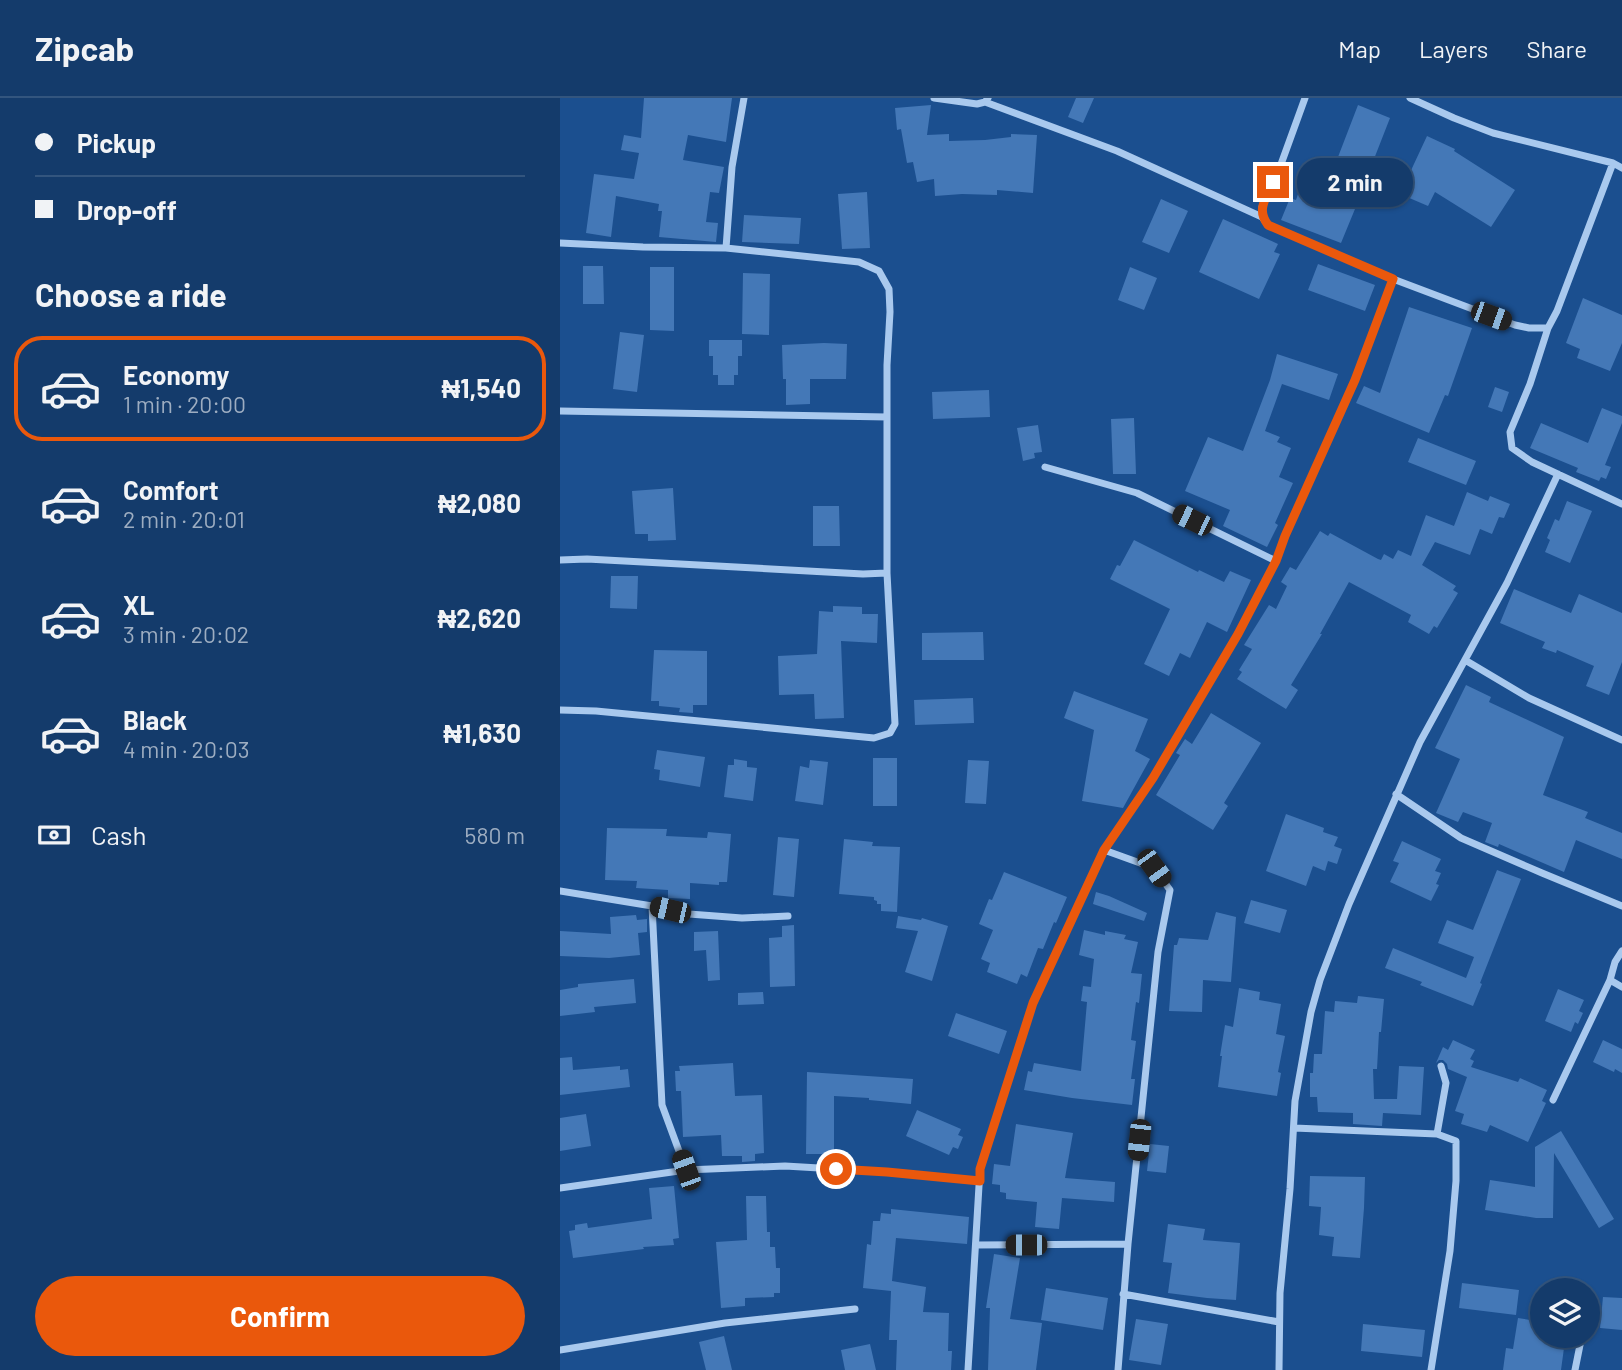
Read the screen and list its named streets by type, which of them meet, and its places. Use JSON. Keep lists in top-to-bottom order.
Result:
{
  "page": {
    "header": "Zipcab",
    "nav": ["Map", "Layers", "Share"],
    "banner": ["Pickup", "Drop-off"],
    "bubble": "2 min",
    "heading": "Choose a ride",
    "list": [
      {
        "name": "Economy",
        "note": "1 min · 20:00",
        "value": "₦1,540"
      },
      {
        "name": "Comfort",
        "note": "2 min · 20:01",
        "value": "₦2,080"
      },
      {
        "name": "XL",
        "note": "3 min · 20:02",
        "value": "₦2,620"
      },
      {
        "name": "Black",
        "note": "4 min · 20:03",
        "value": "₦1,630"
      }
    ],
    "pay": ["Cash", "580 m"],
    "buttons": "Confirm"
  }
}
